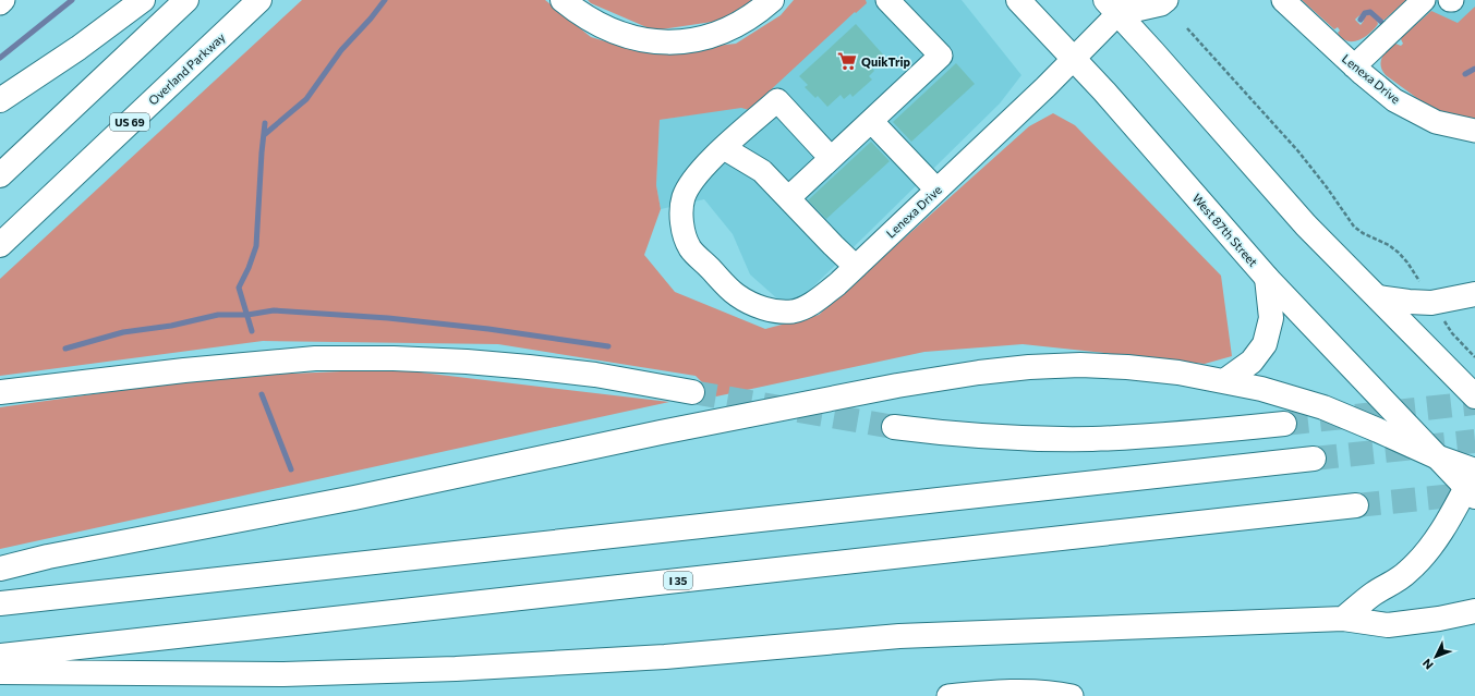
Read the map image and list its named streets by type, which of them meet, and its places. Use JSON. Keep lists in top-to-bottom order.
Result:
{
  "streets": {
    "main road": [
      "Overland Parkway",
      "US 69",
      "West 87th Street",
      "I 35"
    ],
    "street": ["Lenexa Drive"]
  },
  "crossings": [
    ["Lenexa Drive", "West 87th Street"]
  ],
  "places": {
    "supermarket": ["QuikTrip"]
  },
  "north": "bottom left"
}
